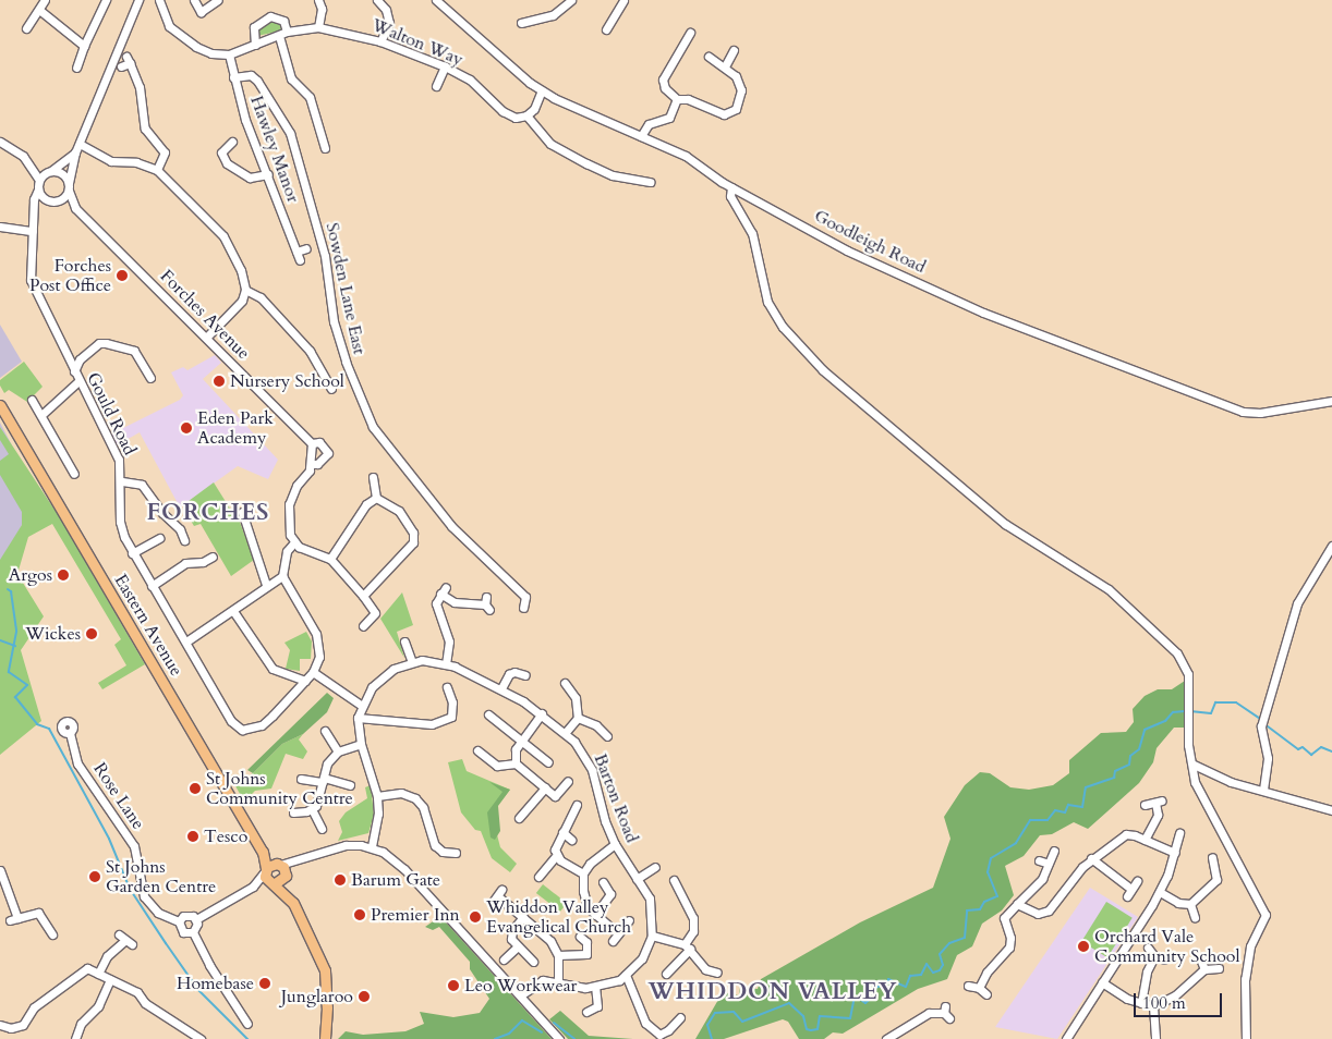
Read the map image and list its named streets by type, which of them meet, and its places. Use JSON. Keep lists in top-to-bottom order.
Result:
{
  "streets": {
    "main road": ["Eastern Avenue"],
    "street": [
      "Walton Way",
      "Hawley Manor",
      "Goodleigh Road",
      "Sowden Lane East",
      "Forches Avenue",
      "Gould Road",
      "Rose Lane",
      "Barton Road"
    ]
  },
  "crossings": [
    ["Walton Way", "Hawley Manor"],
    ["Hawley Manor", "Sowden Lane East"],
    ["Forches Avenue", "Gould Road"]
  ],
  "districts": ["FORCHES", "WHIDDON VALLEY"],
  "places": [
    "Forches Post Office",
    "Nursery School",
    "Eden Park Academy",
    "Argos",
    "Wickes",
    "St Johns Community Centre",
    "Tesco",
    "St Johns Garden Centre",
    "Barum Gate",
    "Premier Inn",
    "Whiddon Valley Evangelical Church",
    "Orchard Vale Community School",
    "Homebase",
    "Leo Workwear",
    "Junglaroo"
  ],
  "scale_bar": "100 m"
}
